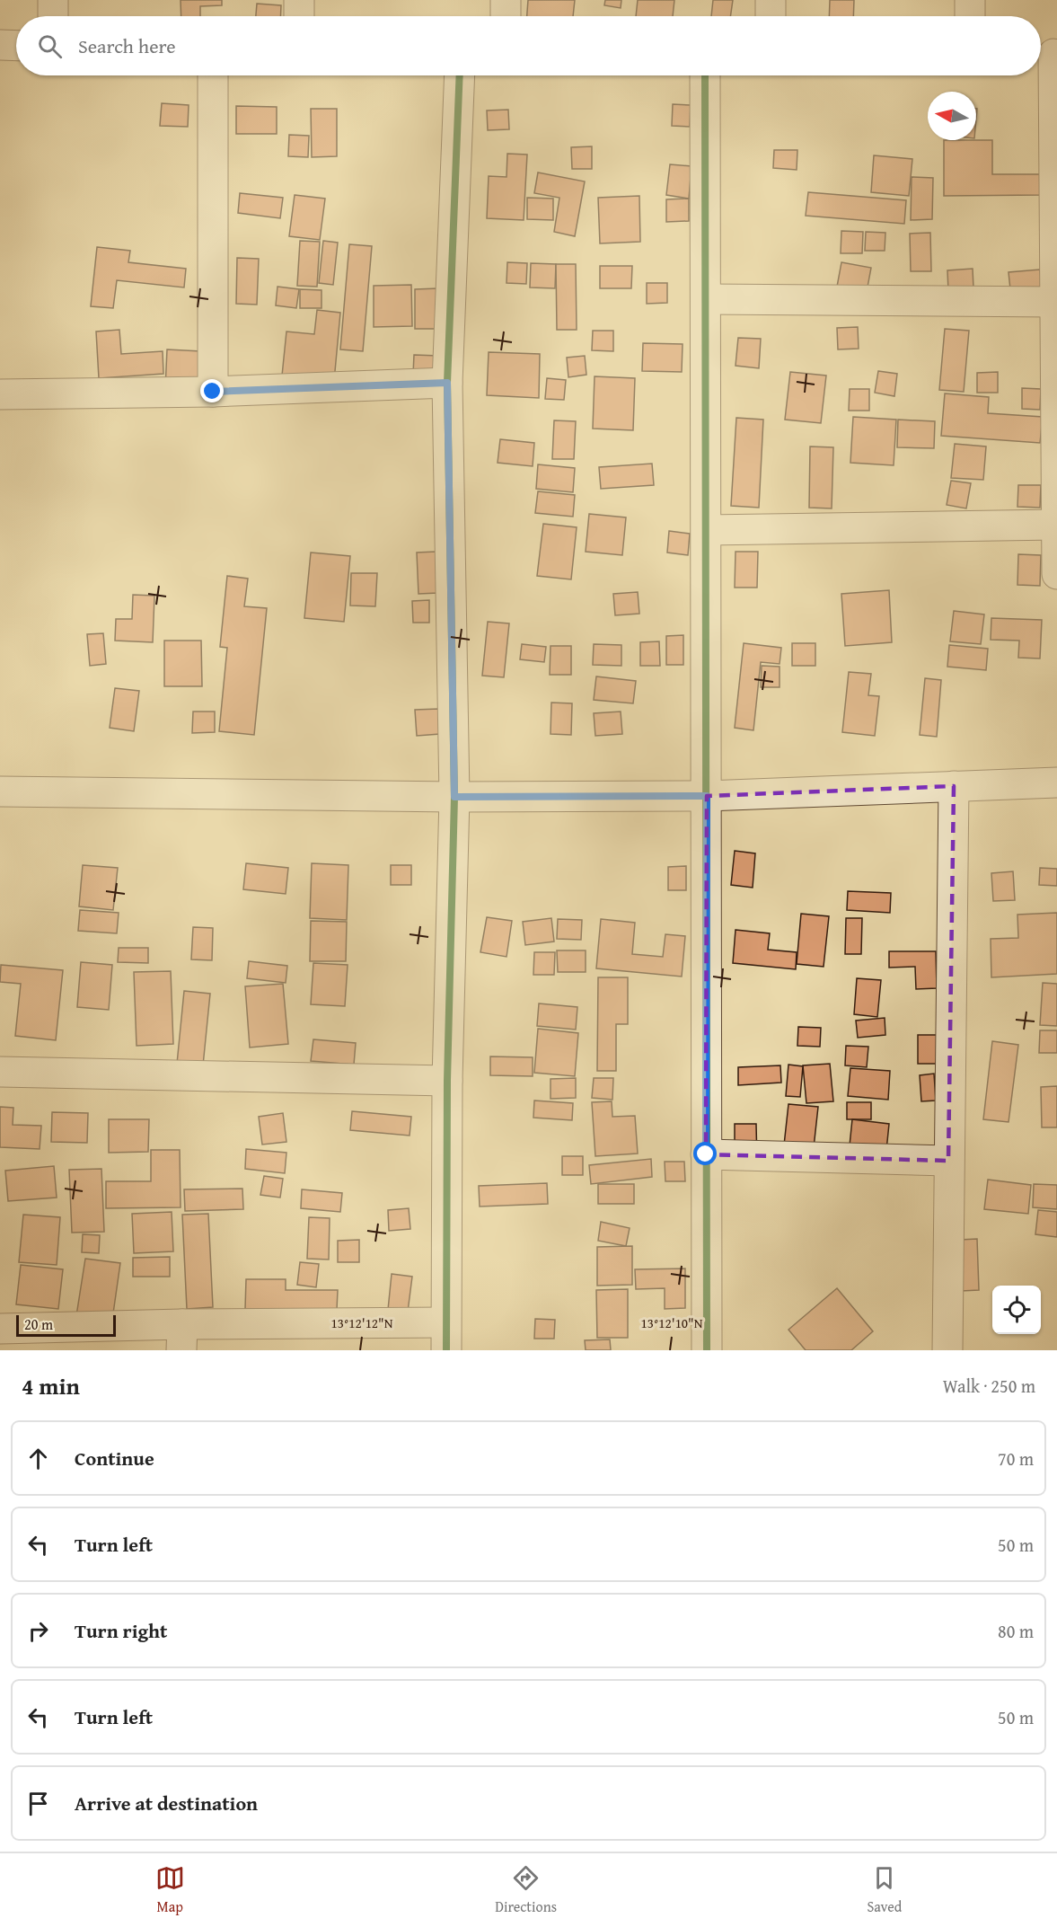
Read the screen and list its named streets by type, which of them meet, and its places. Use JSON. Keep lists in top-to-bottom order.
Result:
{
  "scale_bar": "20 m",
  "north": "left",
  "page": {
    "search": "Search here",
    "scale": "20 m",
    "heading": ["4 min", "Walk · 250 m"],
    "list": [
      ["Continue", "70 m"],
      ["Turn left", "50 m"],
      ["Turn right", "80 m"],
      ["Turn left", "50 m"],
      "Arrive at destination"
    ],
    "nav": ["Map", "Directions", "Saved"]
  },
  "coordinates": ["13°12'12\"N", "13°12'10\"N"]
}
